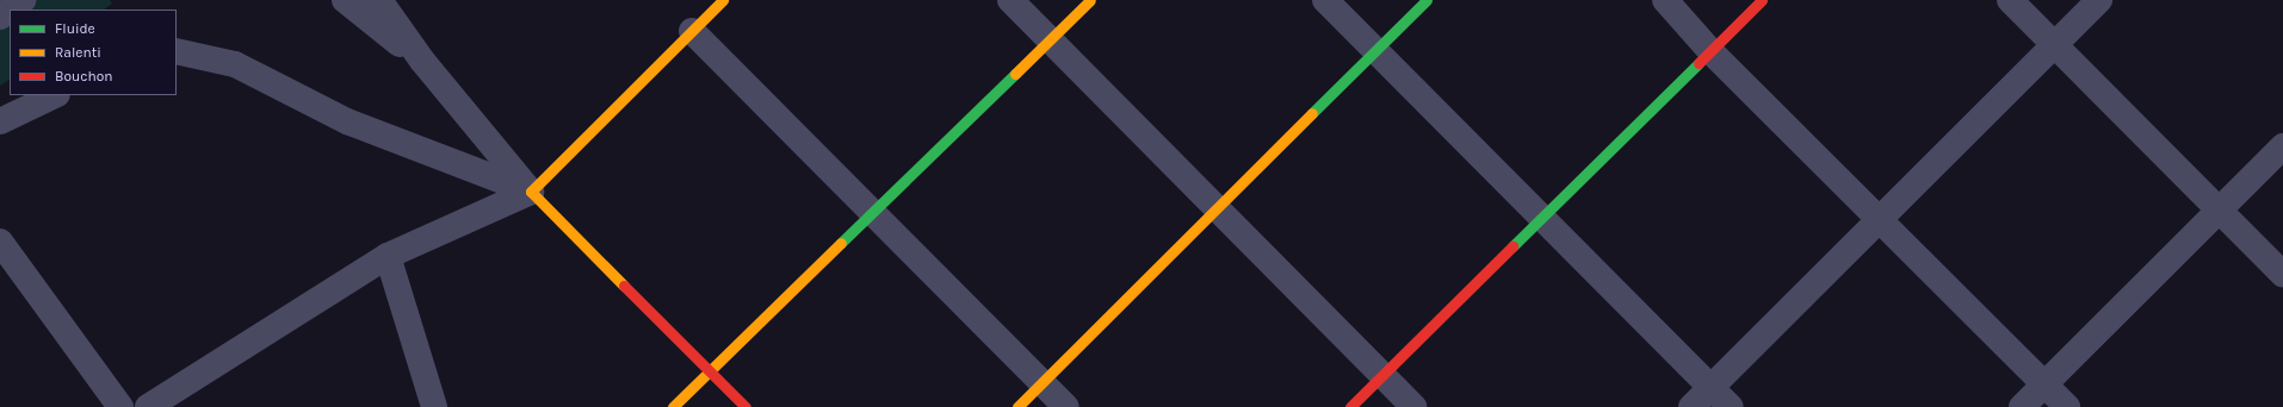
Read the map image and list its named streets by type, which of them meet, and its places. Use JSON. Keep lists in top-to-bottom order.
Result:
{
  "legend": ["Fluide", "Ralenti", "Bouchon"]
}
